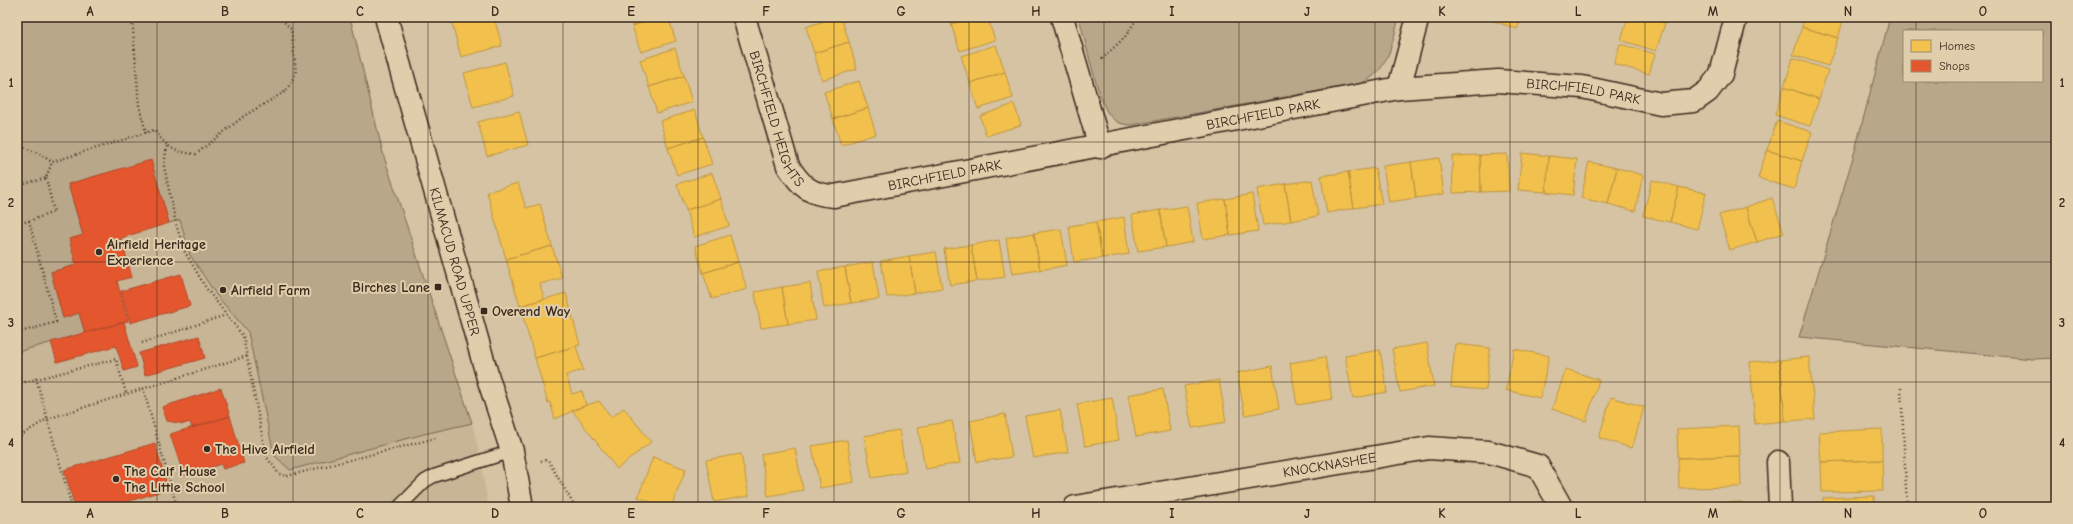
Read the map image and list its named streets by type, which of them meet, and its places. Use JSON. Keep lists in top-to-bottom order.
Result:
{
  "streets": {
    "street": [
      "BIRCHFIELD PARK",
      "BIRCHFIELD HEIGHTS",
      "KILMACUD ROAD UPPER",
      "KNOCKNASHEE"
    ]
  },
  "crossings": [
    ["BIRCHFIELD PARK", "BIRCHFIELD HEIGHTS"]
  ],
  "places": {
    "other": [
      "Airfield Heritage Experience",
      "Airfield Farm",
      "The Hive Airfield",
      "The Calf House The Little School"
    ],
    "transit": ["Birches Lane", "Overend Way"]
  },
  "legend": ["Homes", "Shops"],
  "grid": {
    "columns": [
      "A",
      "B",
      "C",
      "D",
      "E",
      "F",
      "G",
      "H",
      "I",
      "J",
      "K",
      "L",
      "M",
      "N",
      "O"
    ],
    "rows": [
      "1",
      "2",
      "3",
      "4"
    ]
  }
}
